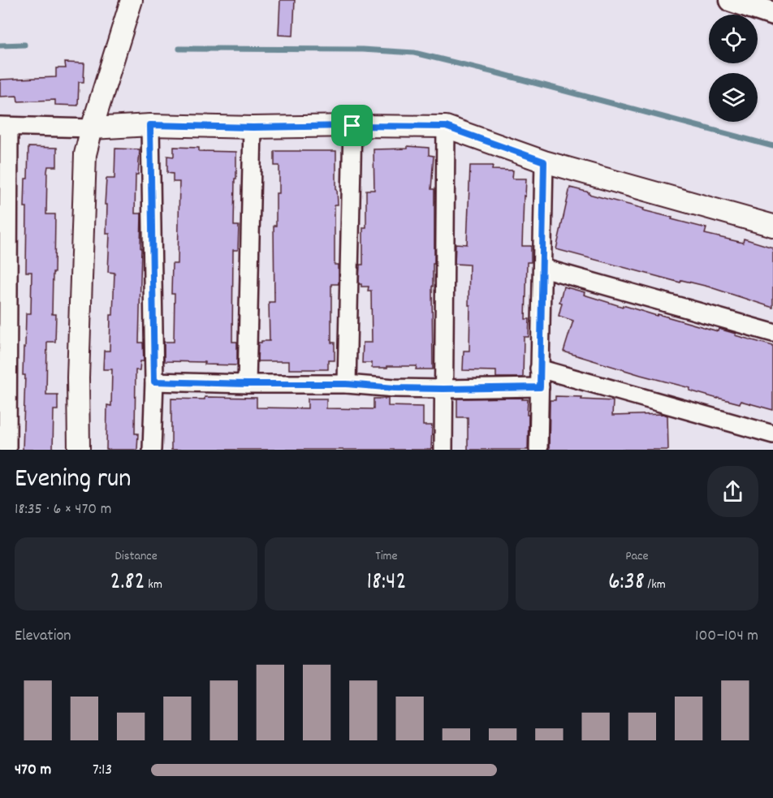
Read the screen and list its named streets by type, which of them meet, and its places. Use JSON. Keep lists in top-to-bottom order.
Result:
{
  "page": {
    "heading": ["Evening run", "18:35 · 6 × 470 m"],
    "stats": [
      ["Distance", "2.82 km"],
      ["Time", "18:42"],
      ["Pace", "6:38 /km"]
    ],
    "chart": ["Elevation", "100–104 m"],
    "list": [
      {
        "name": "470 m",
        "note": "7:13"
      }
    ]
  }
}
